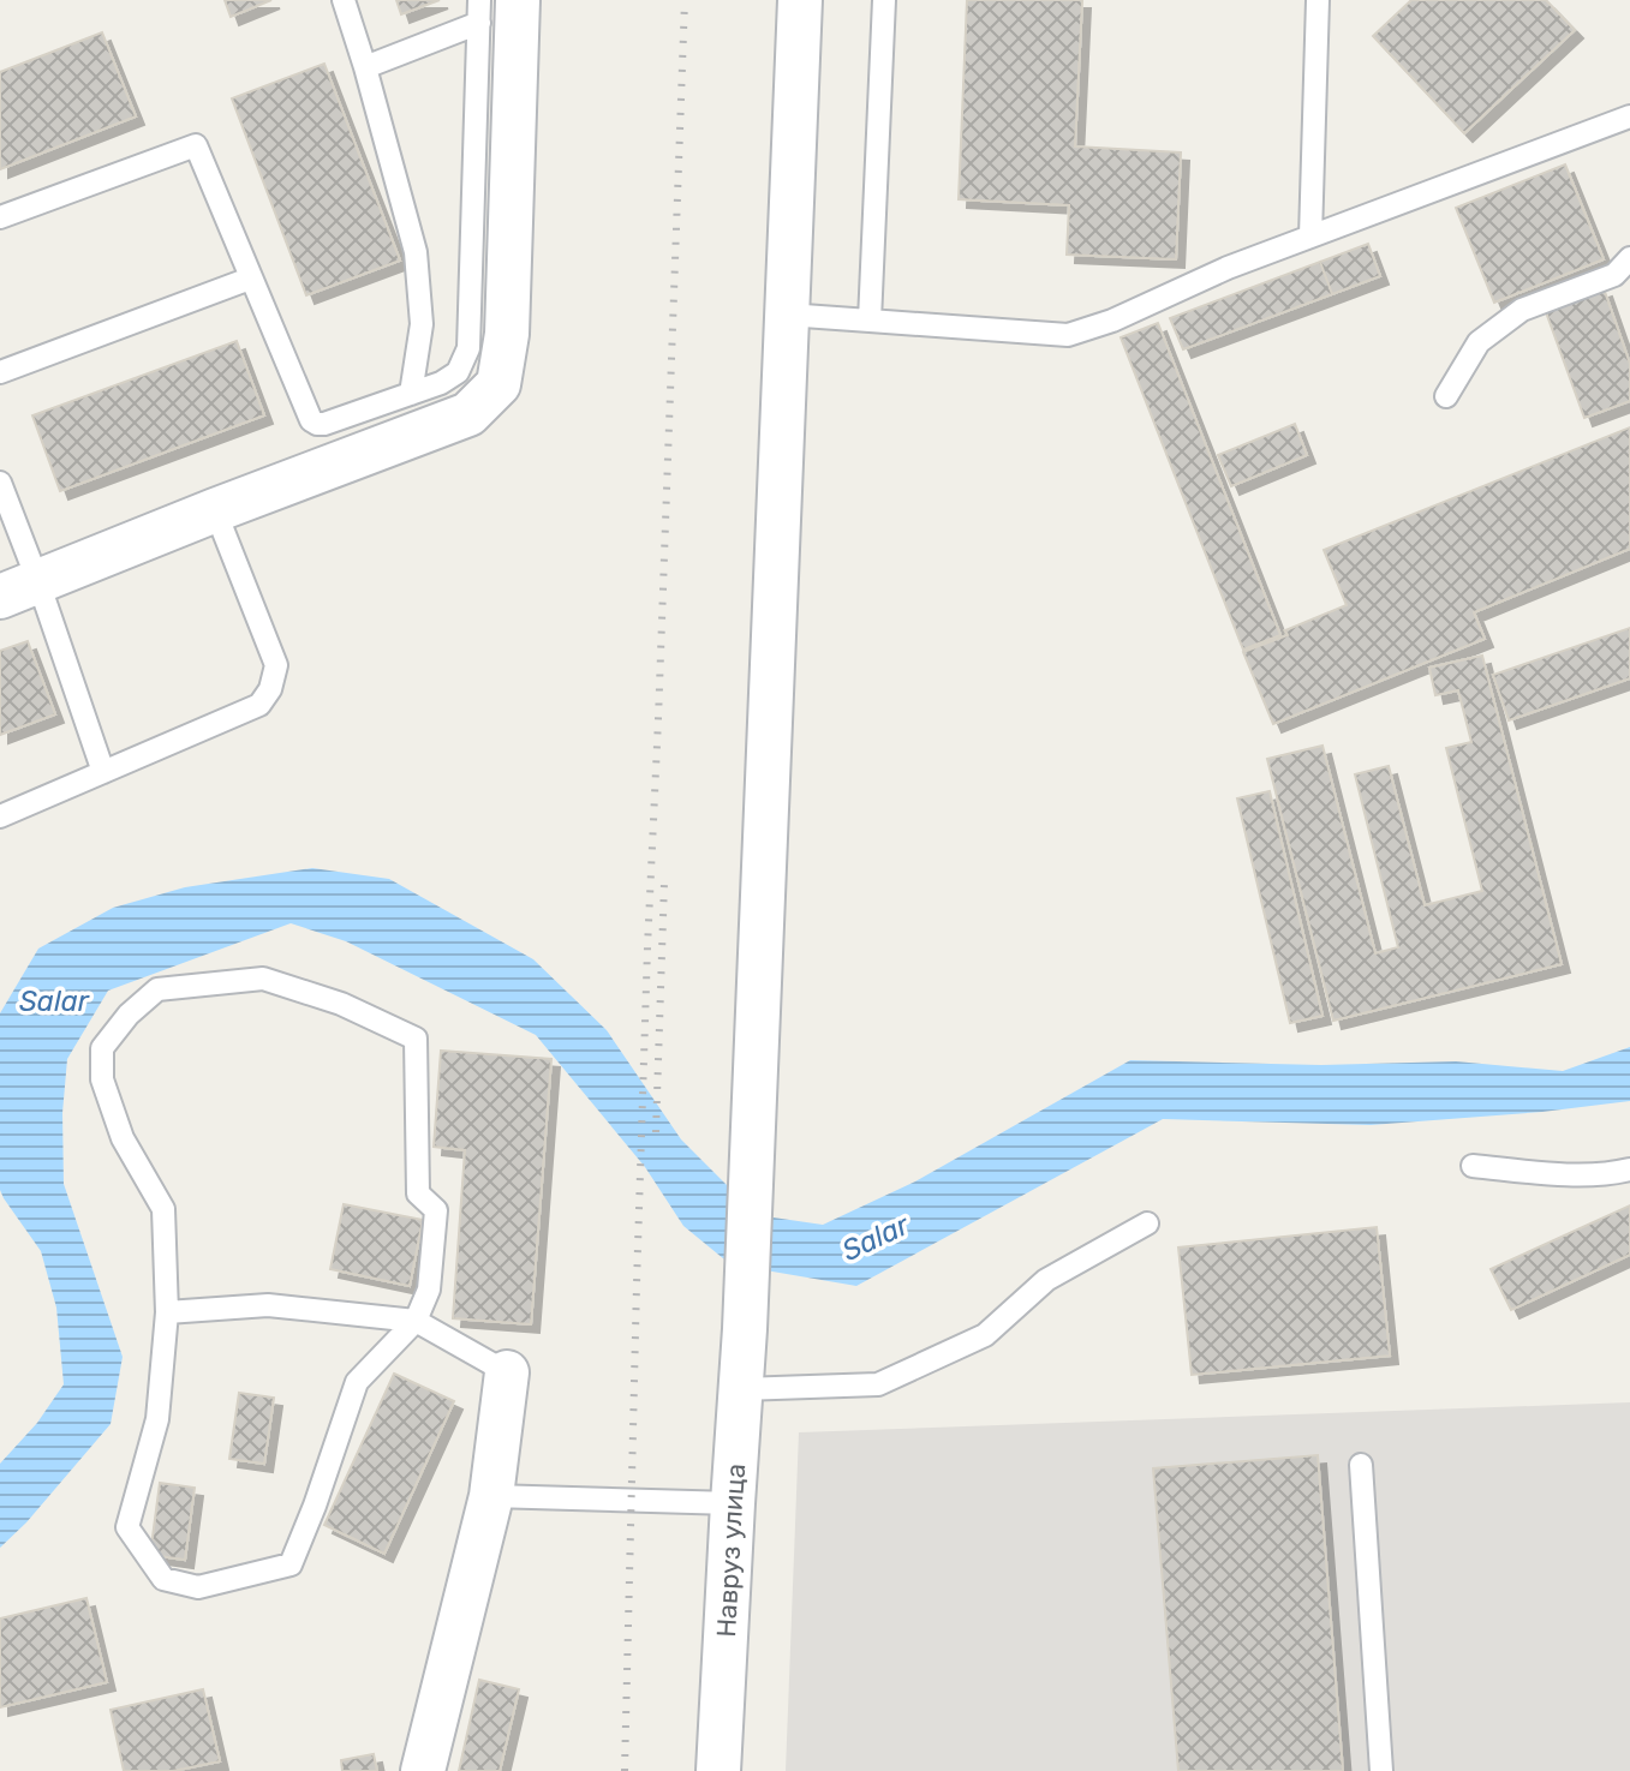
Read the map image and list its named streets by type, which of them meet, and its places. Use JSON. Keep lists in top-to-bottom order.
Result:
{
  "streets": {
    "street": ["Навруз улица"]
  },
  "water": ["Salar"]
}
